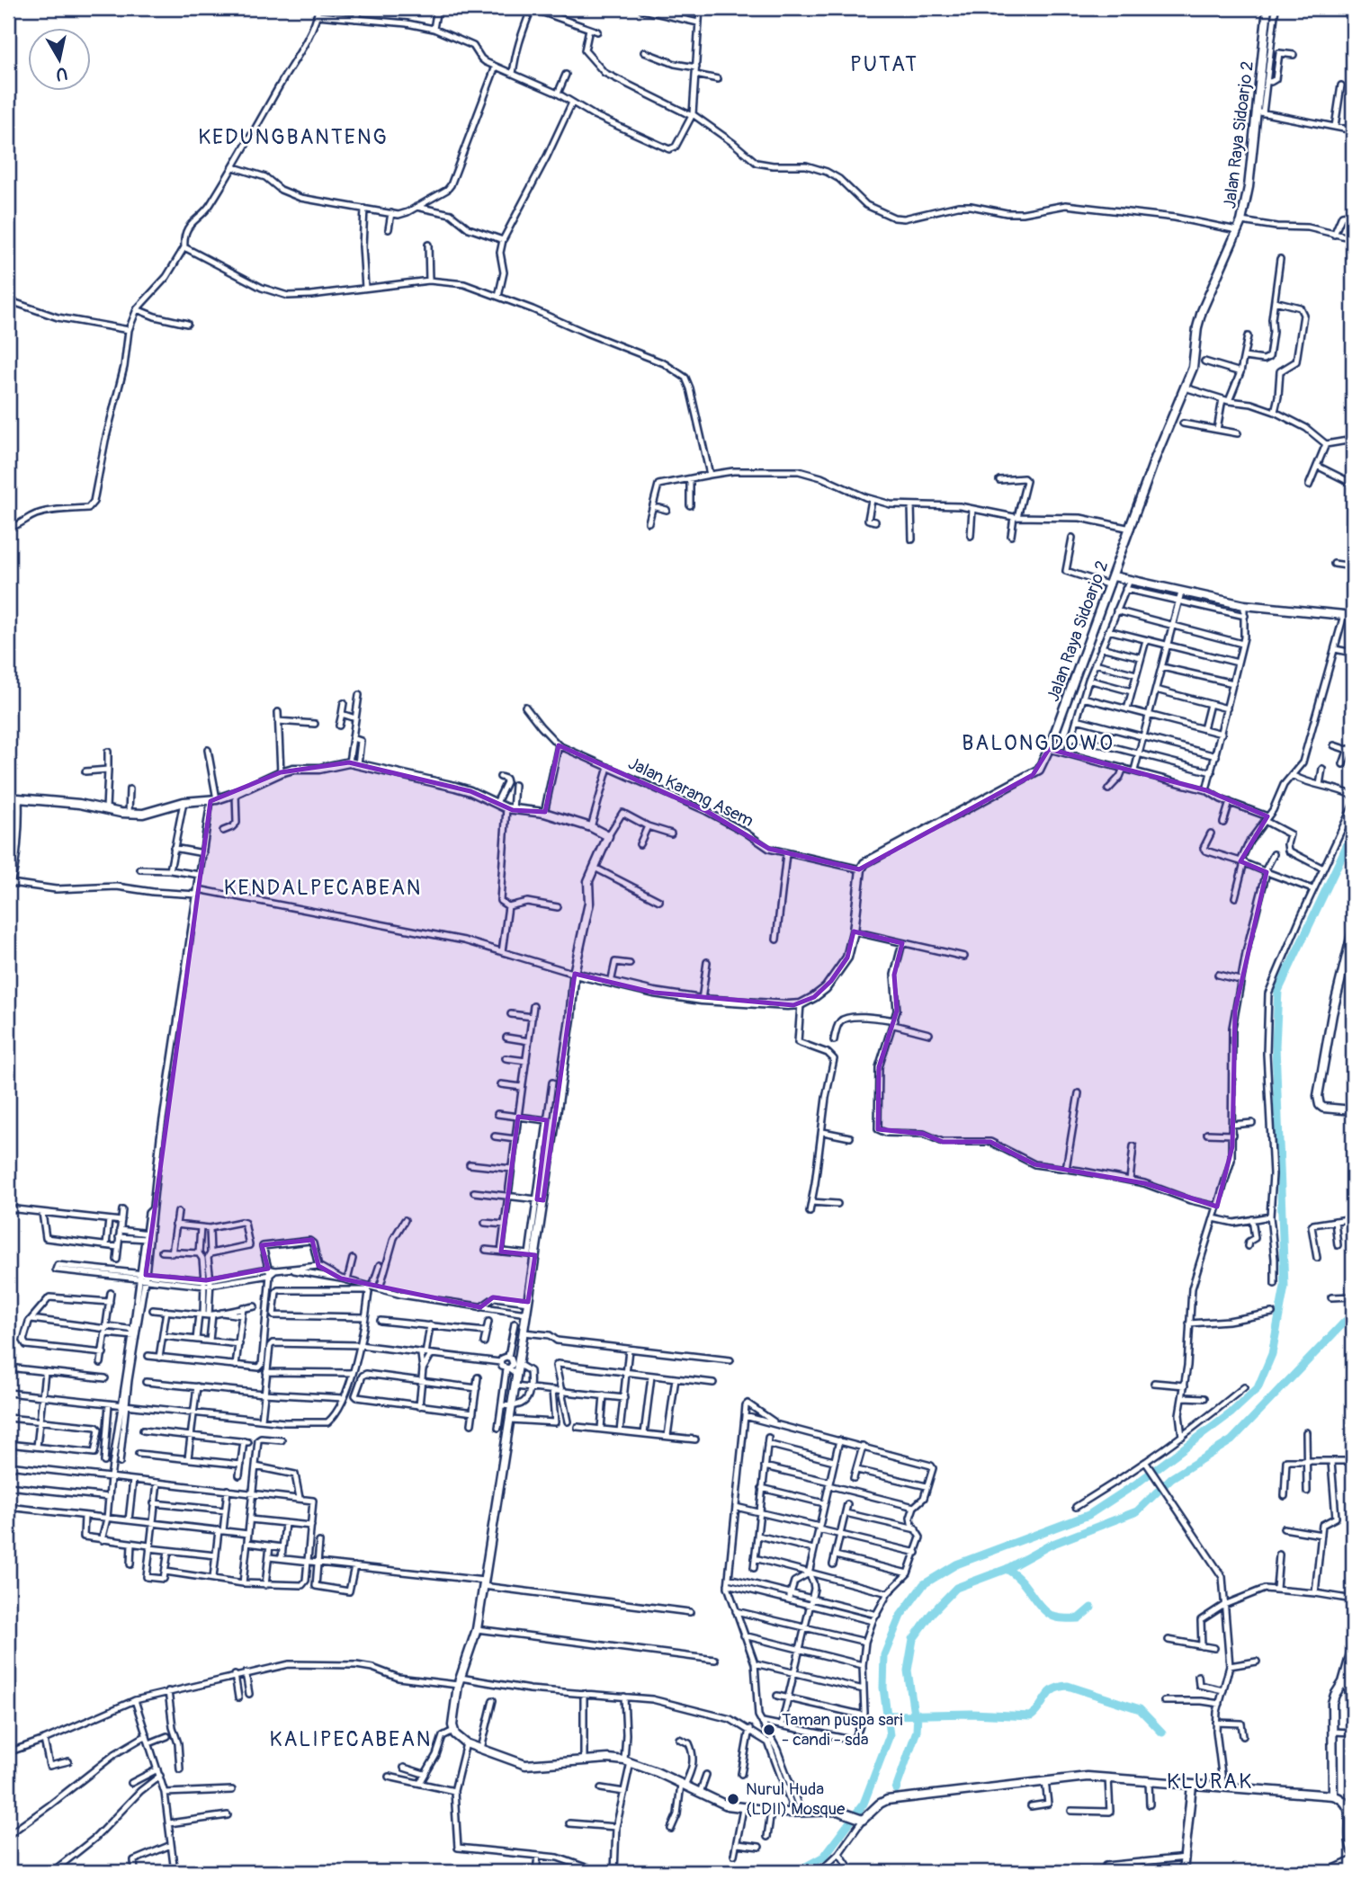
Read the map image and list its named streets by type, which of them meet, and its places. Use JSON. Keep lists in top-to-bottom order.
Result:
{
  "streets": {
    "street": ["Jalan Raya Sidoarjo 2", "Jalan Karang Asem"]
  },
  "crossings": [
    ["Jalan Raya Sidoarjo 2", "Jalan Karang Asem"]
  ],
  "districts": [
    "PUTAT",
    "KEDUNGBANTENG",
    "BALONGDOWO",
    "KENDALPECABEAN",
    "KALIPECABEAN",
    "KLURAK"
  ],
  "places": ["Taman puspa sari - candi - sda", "Nurul Huda (LDII) Mosque"],
  "north": "bottom"
}
